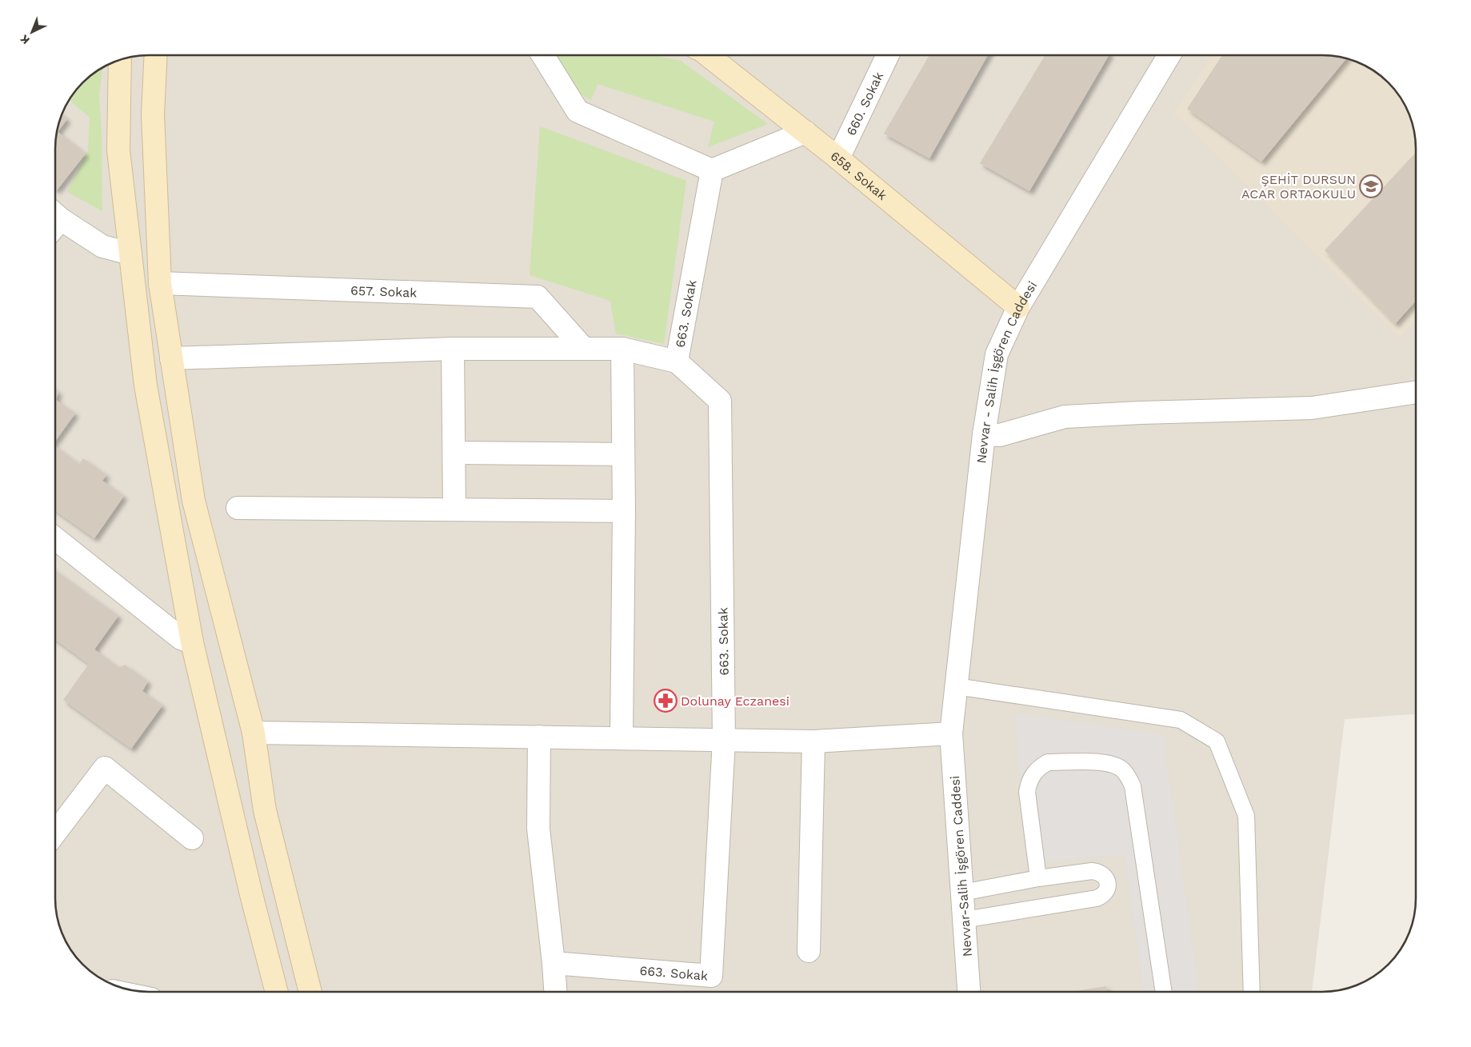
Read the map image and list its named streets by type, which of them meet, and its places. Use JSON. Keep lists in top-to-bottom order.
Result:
{
  "streets": {
    "street": [
      "660. Sokak",
      "658. Sokak",
      "657. Sokak",
      "663. Sokak",
      "Nevvar - Salih İşgören Caddesi",
      "Nevvar-Salih İşgören Caddesi"
    ]
  },
  "crossings": [
    ["660. Sokak", "658. Sokak"],
    ["658. Sokak", "Nevvar - Salih İşgören Caddesi"],
    ["Nevvar - Salih İşgören Caddesi", "Nevvar-Salih İşgören Caddesi"]
  ],
  "places": {
    "school or university": ["ŞEHİT DURSUN ACAR ORTAOKULU"],
    "pharmacy": ["Dolunay Eczanesi"]
  },
  "north": "bottom left"
}
